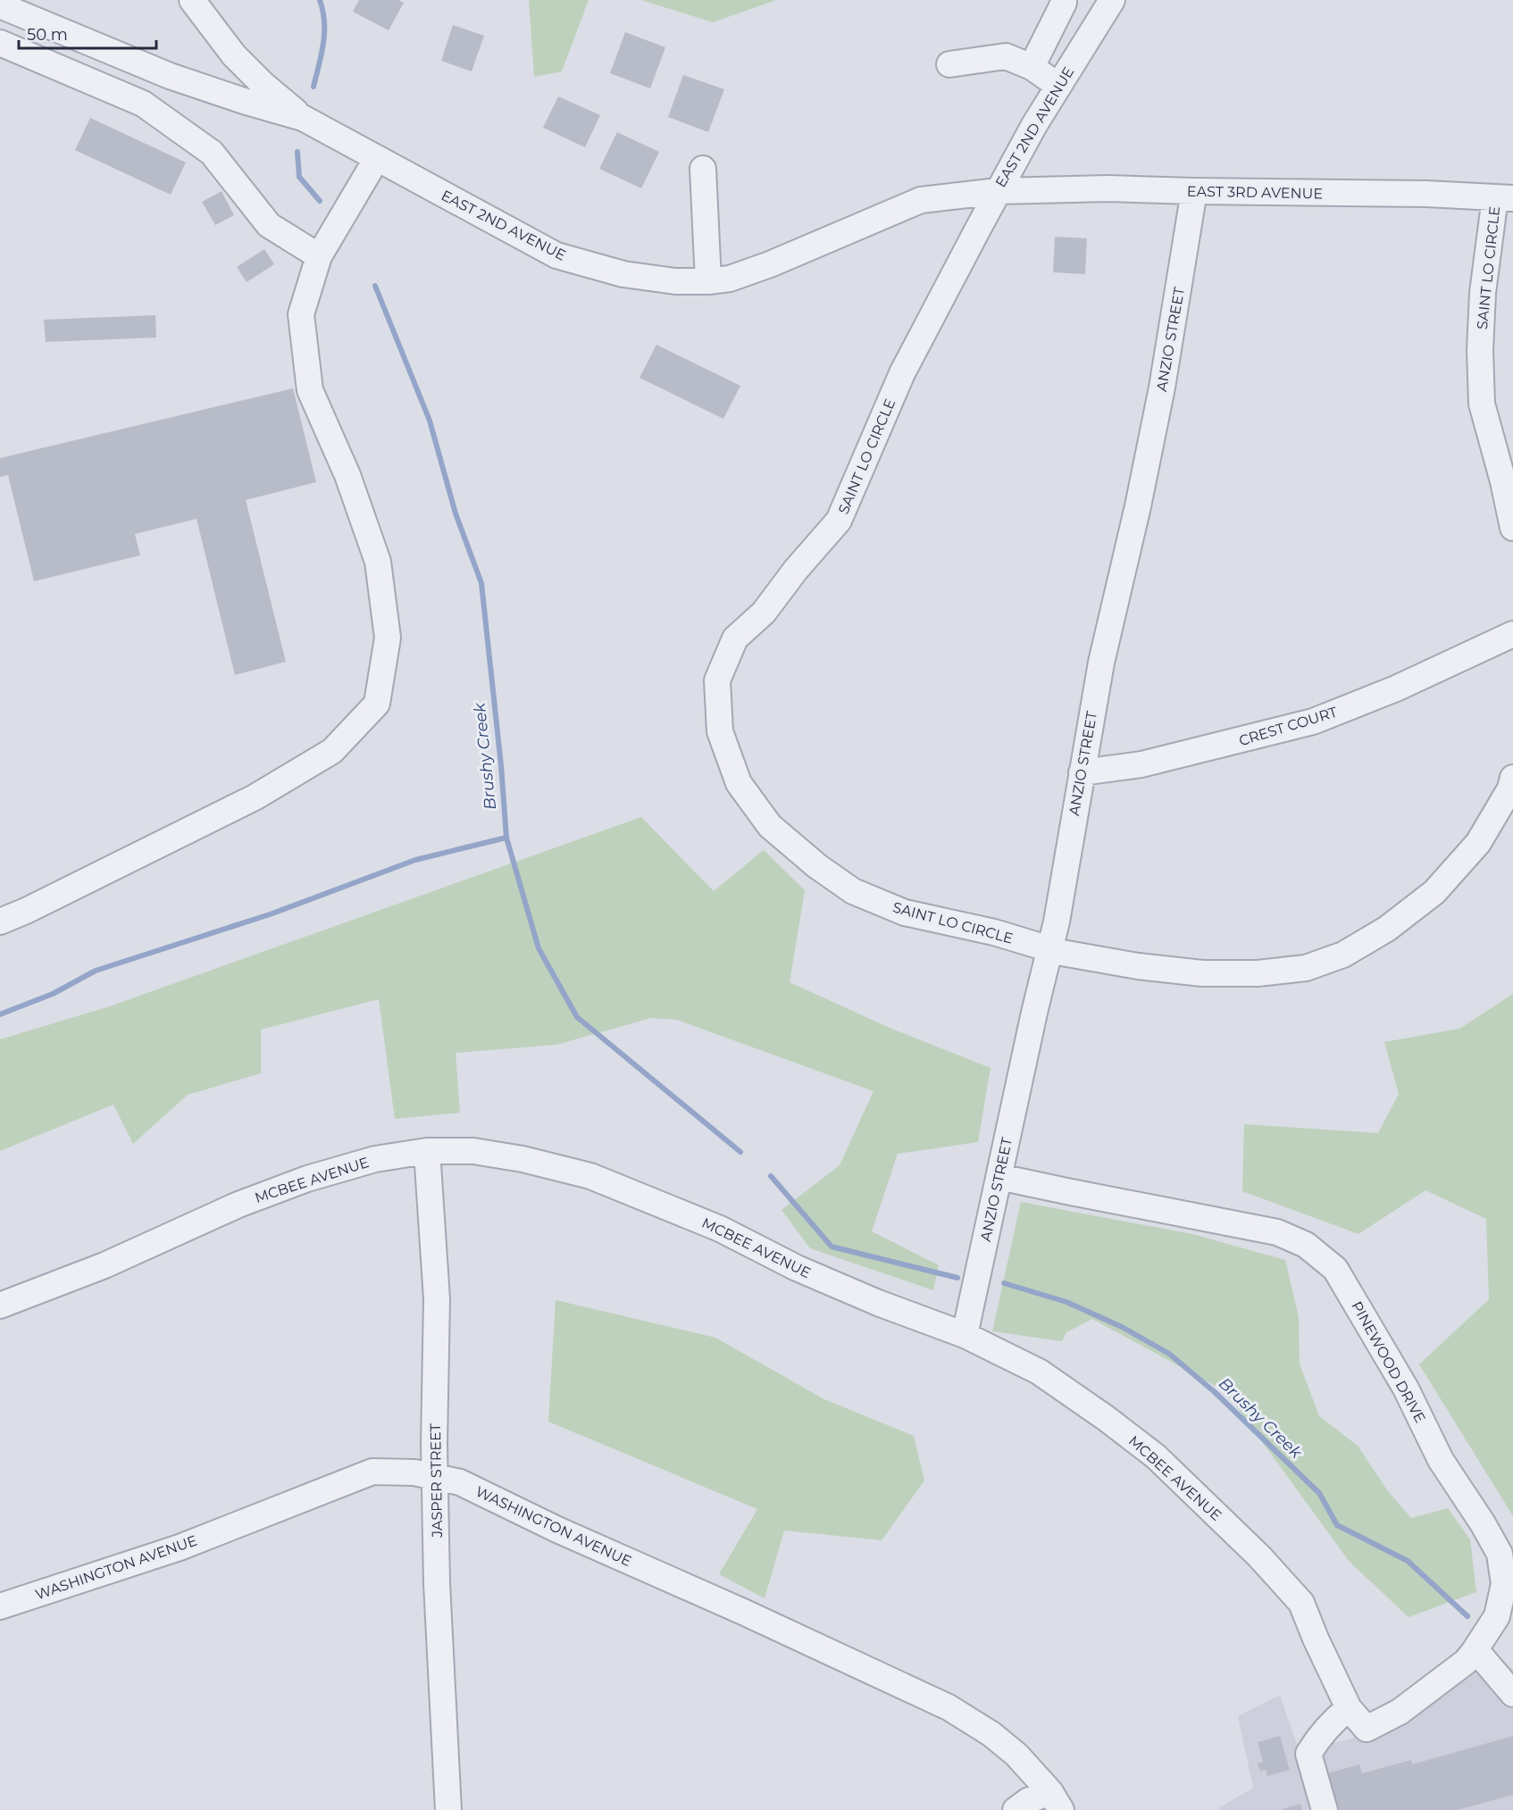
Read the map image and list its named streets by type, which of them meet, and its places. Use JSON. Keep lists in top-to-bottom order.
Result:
{
  "streets": {
    "street": [
      "EAST 2ND AVENUE",
      "EAST 3RD AVENUE",
      "SAINT LO CIRCLE",
      "ANZIO STREET",
      "CREST COURT",
      "MCBEE AVENUE",
      "PINEWOOD DRIVE",
      "JASPER STREET",
      "WASHINGTON AVENUE"
    ]
  },
  "crossings": [
    ["EAST 2ND AVENUE", "EAST 3RD AVENUE"],
    ["EAST 2ND AVENUE", "SAINT LO CIRCLE"],
    ["EAST 3RD AVENUE", "SAINT LO CIRCLE"],
    ["EAST 3RD AVENUE", "ANZIO STREET"],
    ["SAINT LO CIRCLE", "ANZIO STREET"],
    ["ANZIO STREET", "CREST COURT"],
    ["ANZIO STREET", "MCBEE AVENUE"],
    ["ANZIO STREET", "PINEWOOD DRIVE"],
    ["MCBEE AVENUE", "PINEWOOD DRIVE"],
    ["MCBEE AVENUE", "JASPER STREET"],
    ["JASPER STREET", "WASHINGTON AVENUE"]
  ],
  "water": ["Brushy Creek"],
  "scale_bar": "50 m"
}
